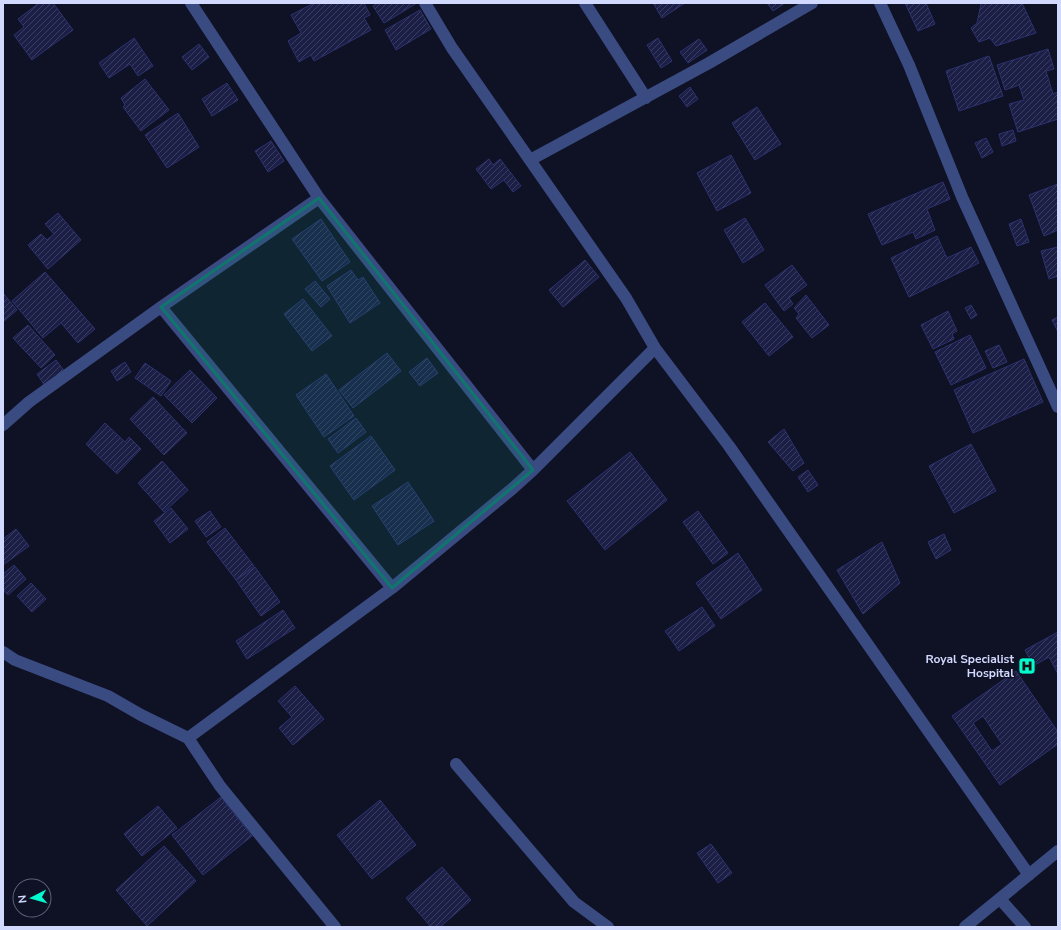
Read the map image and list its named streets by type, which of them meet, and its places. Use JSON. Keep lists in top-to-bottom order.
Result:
{
  "places": {
    "hospital": ["Royal Specialist Hospital"]
  },
  "north": "left"
}
